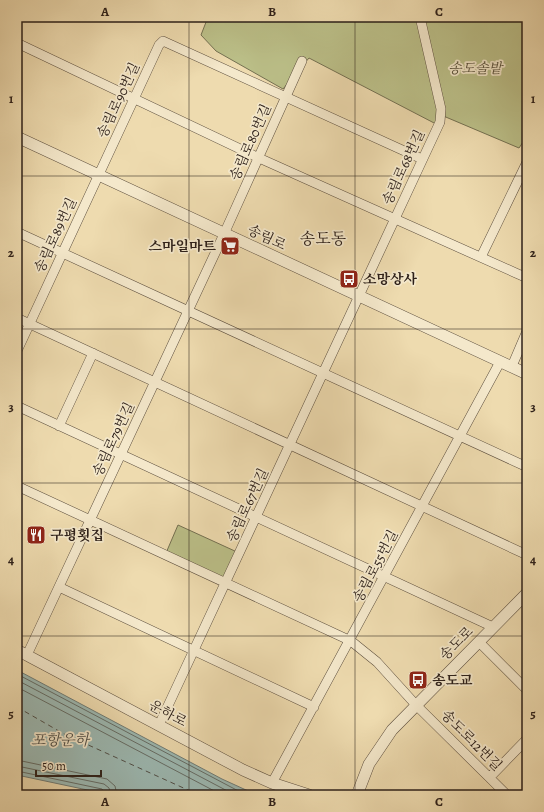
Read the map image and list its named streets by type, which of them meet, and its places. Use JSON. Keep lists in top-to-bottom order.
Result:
{
  "streets": {
    "street": [
      "송림로90번길",
      "송림로80번길",
      "송림로68번길",
      "송림로89번길",
      "송림로",
      "송림로79번길",
      "송림로67번길",
      "송림로55번길",
      "송도로",
      "운하로",
      "송도로12번길"
    ]
  },
  "crossings": [
    ["송림로90번길", "송림로80번길"],
    ["송림로90번길", "송림로89번길"],
    ["송림로90번길", "송림로"],
    ["송림로80번길", "송림로"],
    ["송림로80번길", "송림로79번길"],
    ["송림로68번길", "송림로"],
    ["송림로68번길", "송림로67번길"],
    ["송림로89번길", "송림로"],
    ["송림로", "송림로79번길"],
    ["송림로", "송림로67번길"],
    ["송림로", "송림로55번길"],
    ["송림로79번길", "운하로"],
    ["송림로79번길", "송도로12번길"],
    ["송림로67번길", "운하로"],
    ["송림로67번길", "송도로12번길"],
    ["송림로55번길", "운하로"],
    ["송림로55번길", "송도로12번길"],
    ["송도로", "송도로12번길"]
  ],
  "districts": ["송도동"],
  "water": ["포항운하"],
  "parks": ["송도솔밭"],
  "places": {
    "supermarket": ["스마일마트"],
    "bus stop": ["소망상사", "송도교"],
    "restaurant": ["구평횟집"]
  },
  "scale_bar": "50 m",
  "grid": {
    "columns": ["A", "B", "C"],
    "rows": [
      "1",
      "2",
      "3",
      "4",
      "5"
    ]
  }
}
